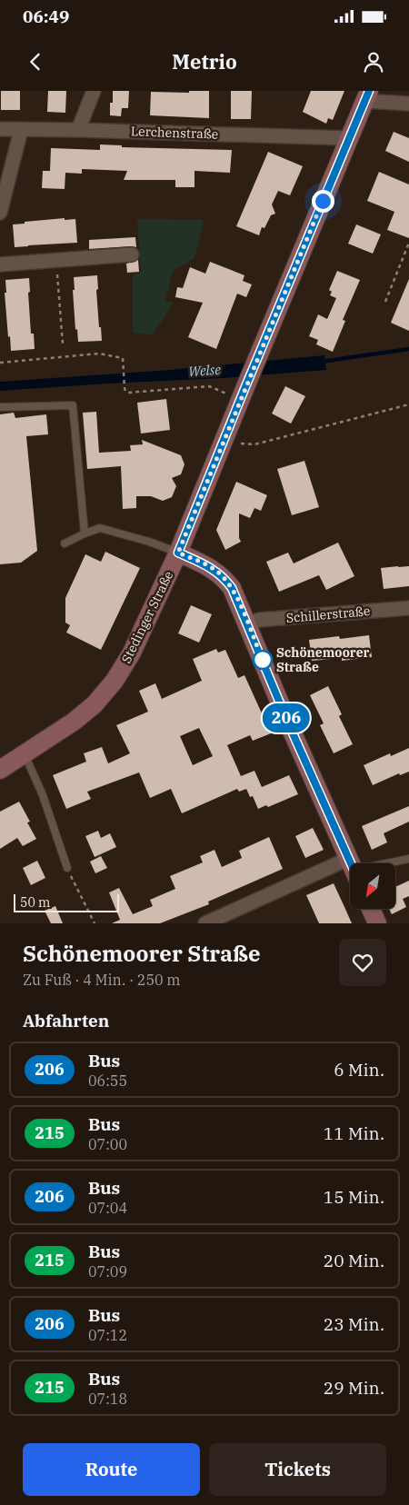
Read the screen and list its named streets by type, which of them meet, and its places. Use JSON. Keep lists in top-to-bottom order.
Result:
{
  "streets": {
    "main road": ["Stedinger Straße"],
    "street": ["Lerchenstraße", "Schillerstraße"]
  },
  "crossings": [
    ["Lerchenstraße", "Stedinger Straße"]
  ],
  "water": ["Welse"],
  "places": ["Schönemoorer Straße"],
  "lines": ["bus line 206"],
  "scale_bar": "50 m",
  "north": "bottom left",
  "page": {
    "status": "06:49",
    "header": "Metrio",
    "on_map": "206",
    "scale": "50 m",
    "heading": [
      ["Schönemoorer Straße", "Zu Fuß · 4 Min. · 250 m"],
      "Abfahrten"
    ],
    "list": [
      {
        "mark": "206",
        "name": "Bus",
        "note": "06:55",
        "value": "6 Min."
      },
      {
        "mark": "215",
        "name": "Bus",
        "note": "07:00",
        "value": "11 Min."
      },
      {
        "mark": "206",
        "name": "Bus",
        "note": "07:04",
        "value": "15 Min."
      },
      {
        "mark": "215",
        "name": "Bus",
        "note": "07:09",
        "value": "20 Min."
      },
      {
        "mark": "206",
        "name": "Bus",
        "note": "07:12",
        "value": "23 Min."
      },
      {
        "mark": "215",
        "name": "Bus",
        "note": "07:18",
        "value": "29 Min."
      }
    ],
    "buttons": ["Route", "Tickets"]
  }
}
